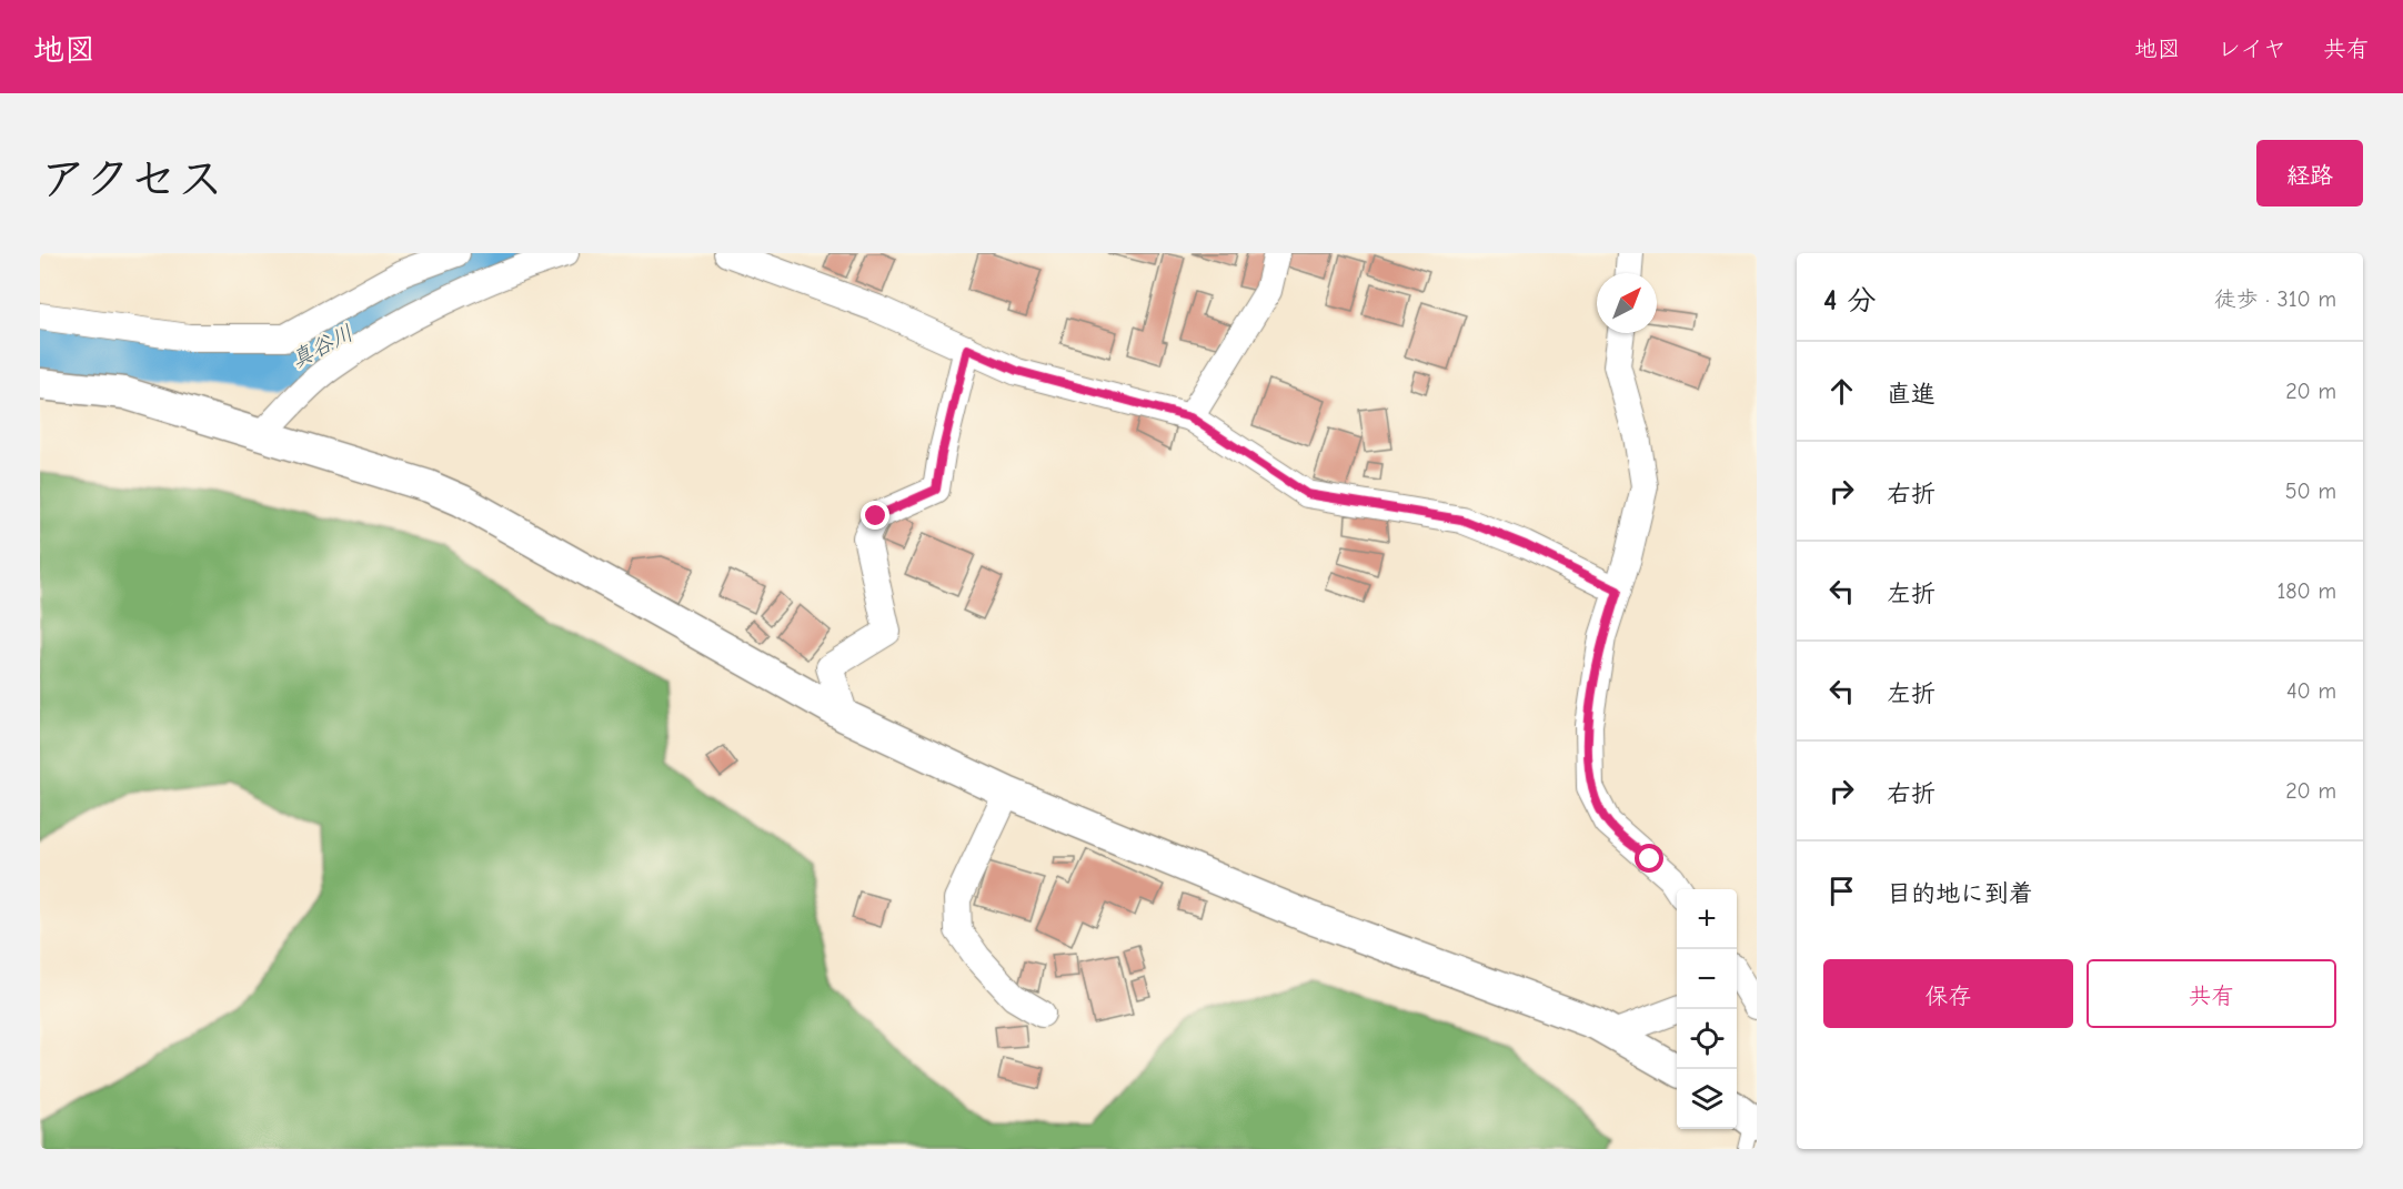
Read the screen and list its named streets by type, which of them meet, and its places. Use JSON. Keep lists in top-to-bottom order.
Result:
{
  "water": ["真谷川"],
  "north": "top right",
  "page": {
    "header": "地図",
    "nav": ["地図", "レイヤ", "共有"],
    "title": "アクセス",
    "buttons": [
      "経路",
      ["保存", "共有"]
    ],
    "heading": ["4 分", "徒歩 · 310 m"],
    "list": [
      ["直進", "20 m"],
      ["右折", "50 m"],
      ["左折", "180 m"],
      ["左折", "40 m"],
      ["右折", "20 m"],
      "目的地に到着"
    ],
    "map_buttons": ["+", "−"]
  }
}
